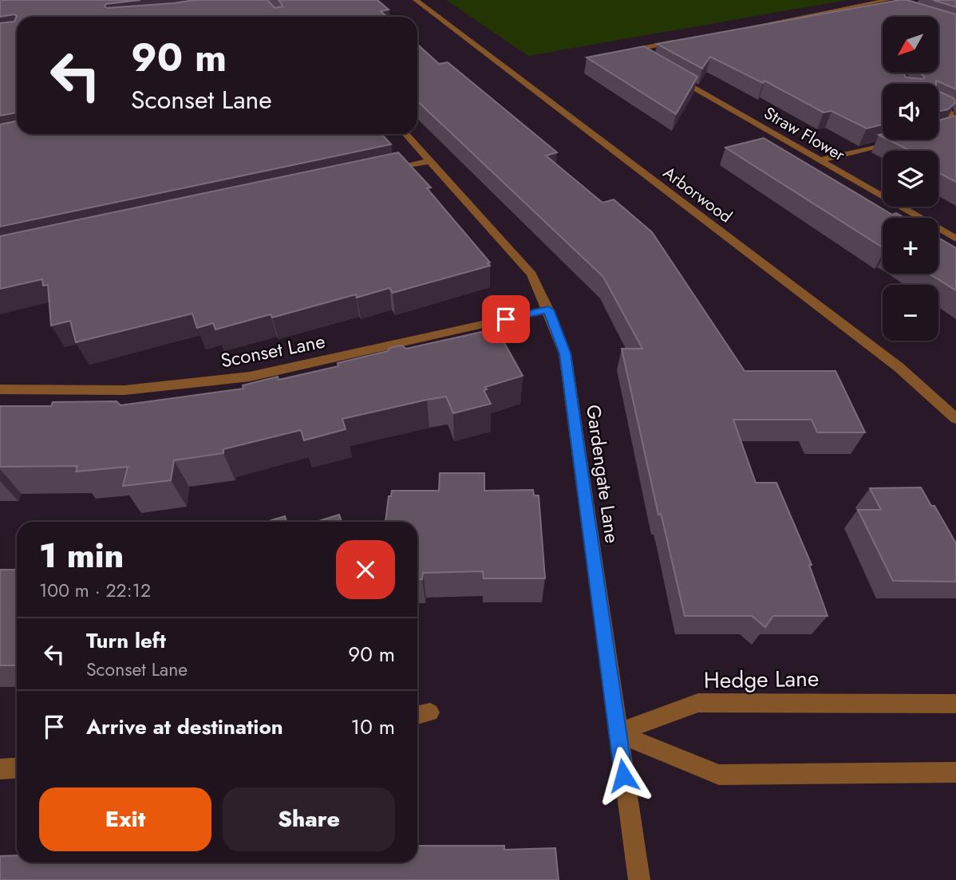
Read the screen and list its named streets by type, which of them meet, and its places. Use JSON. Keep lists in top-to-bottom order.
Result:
{
  "streets": {
    "street": [
      "Straw Flower",
      "Arborwood",
      "Sconset Lane",
      "Gardengate Lane",
      "Hedge Lane"
    ]
  },
  "crossings": [
    ["Sconset Lane", "Gardengate Lane"],
    ["Gardengate Lane", "Hedge Lane"]
  ],
  "north": "bottom left",
  "page": {
    "map_buttons": ["+", "−"],
    "turn": ["90 m", "Sconset Lane"],
    "heading": ["1 min", "100 m · 22:12"],
    "list": [
      {
        "name": "Turn left",
        "note": "Sconset Lane",
        "value": "90 m"
      },
      {
        "name": "Arrive at destination",
        "value": "10 m"
      }
    ],
    "buttons": ["Exit", "Share"]
  }
}
